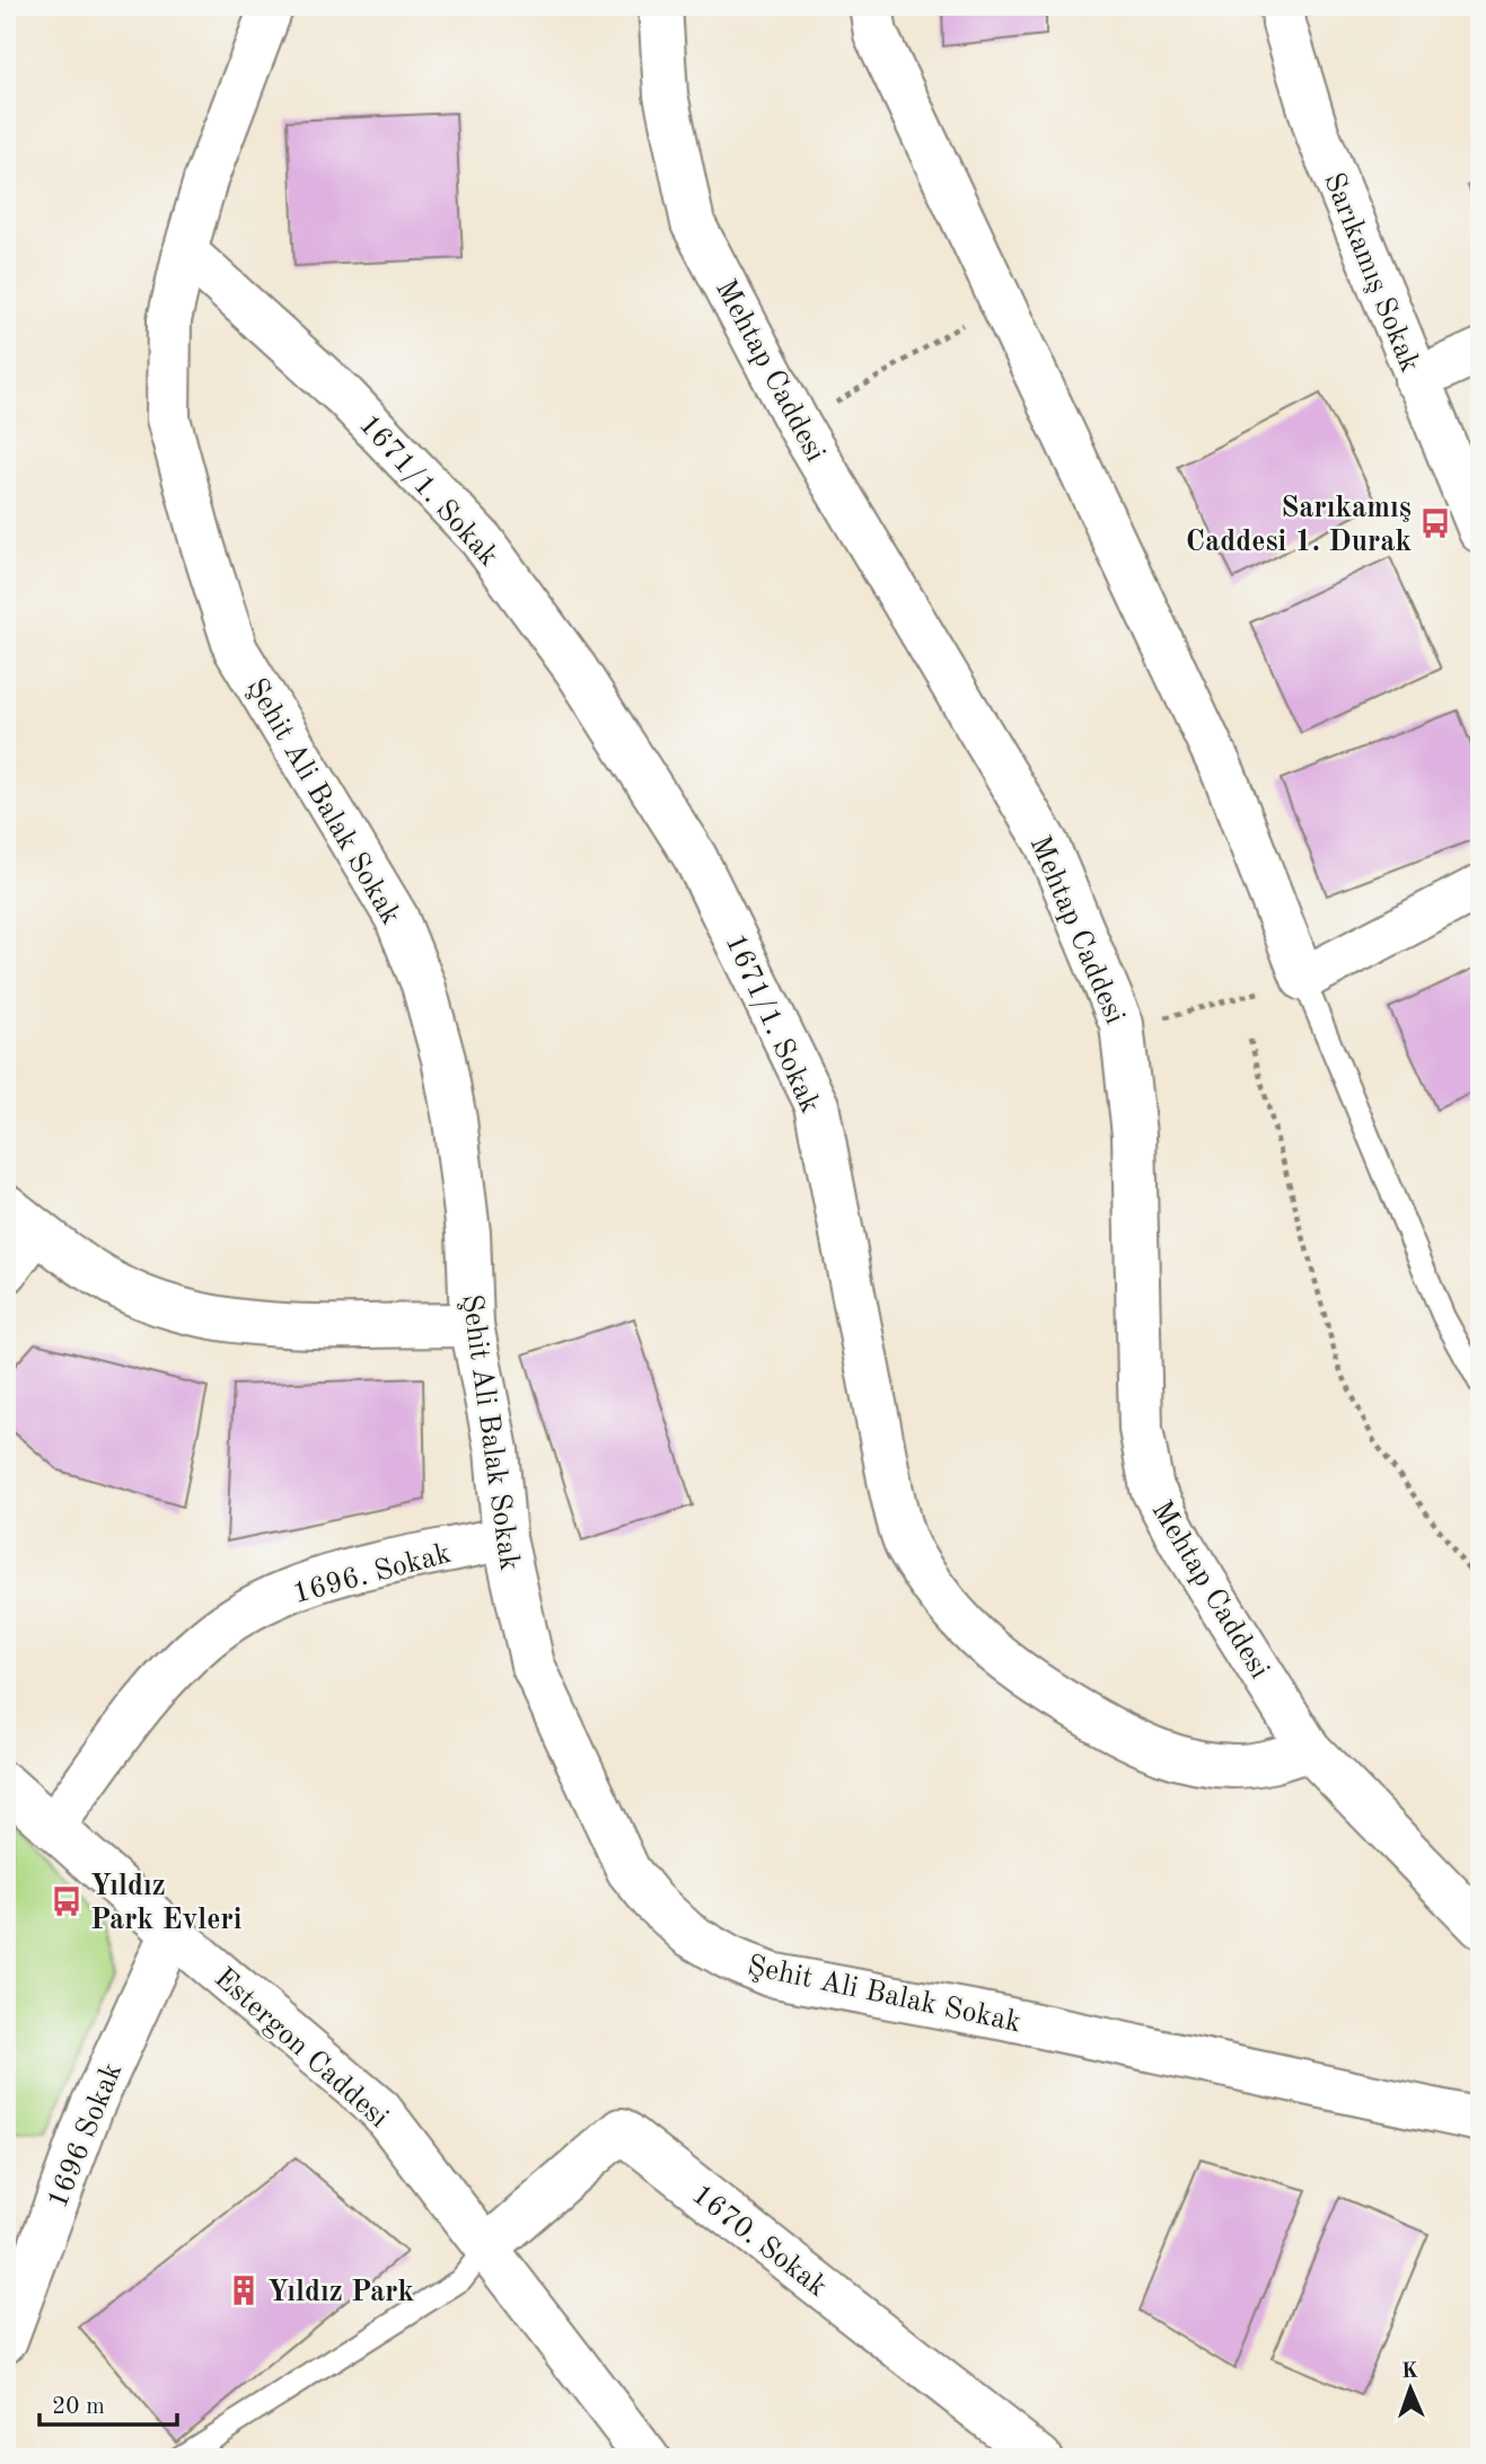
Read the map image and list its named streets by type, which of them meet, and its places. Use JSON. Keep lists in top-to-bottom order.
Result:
{
  "streets": {
    "street": [
      "Sarıkamış Sokak",
      "Mehtap Caddesi",
      "1671/1. Sokak",
      "Şehit Ali Balak Sokak",
      "1696. Sokak",
      "Estergon Caddesi",
      "1696 Sokak",
      "1670. Sokak"
    ]
  },
  "crossings": [
    ["Mehtap Caddesi", "1671/1. Sokak"],
    ["1671/1. Sokak", "Şehit Ali Balak Sokak"],
    ["Şehit Ali Balak Sokak", "1696. Sokak"],
    ["1696. Sokak", "Estergon Caddesi"],
    ["Estergon Caddesi", "1696 Sokak"],
    ["Estergon Caddesi", "1670. Sokak"]
  ],
  "places": {
    "bus stop": ["Sarıkamış Caddesi 1. Durak", "Yıldız Park Evleri"],
    "building": ["Yıldız Park"]
  },
  "scale_bar": "20 m",
  "north": "top"
}
